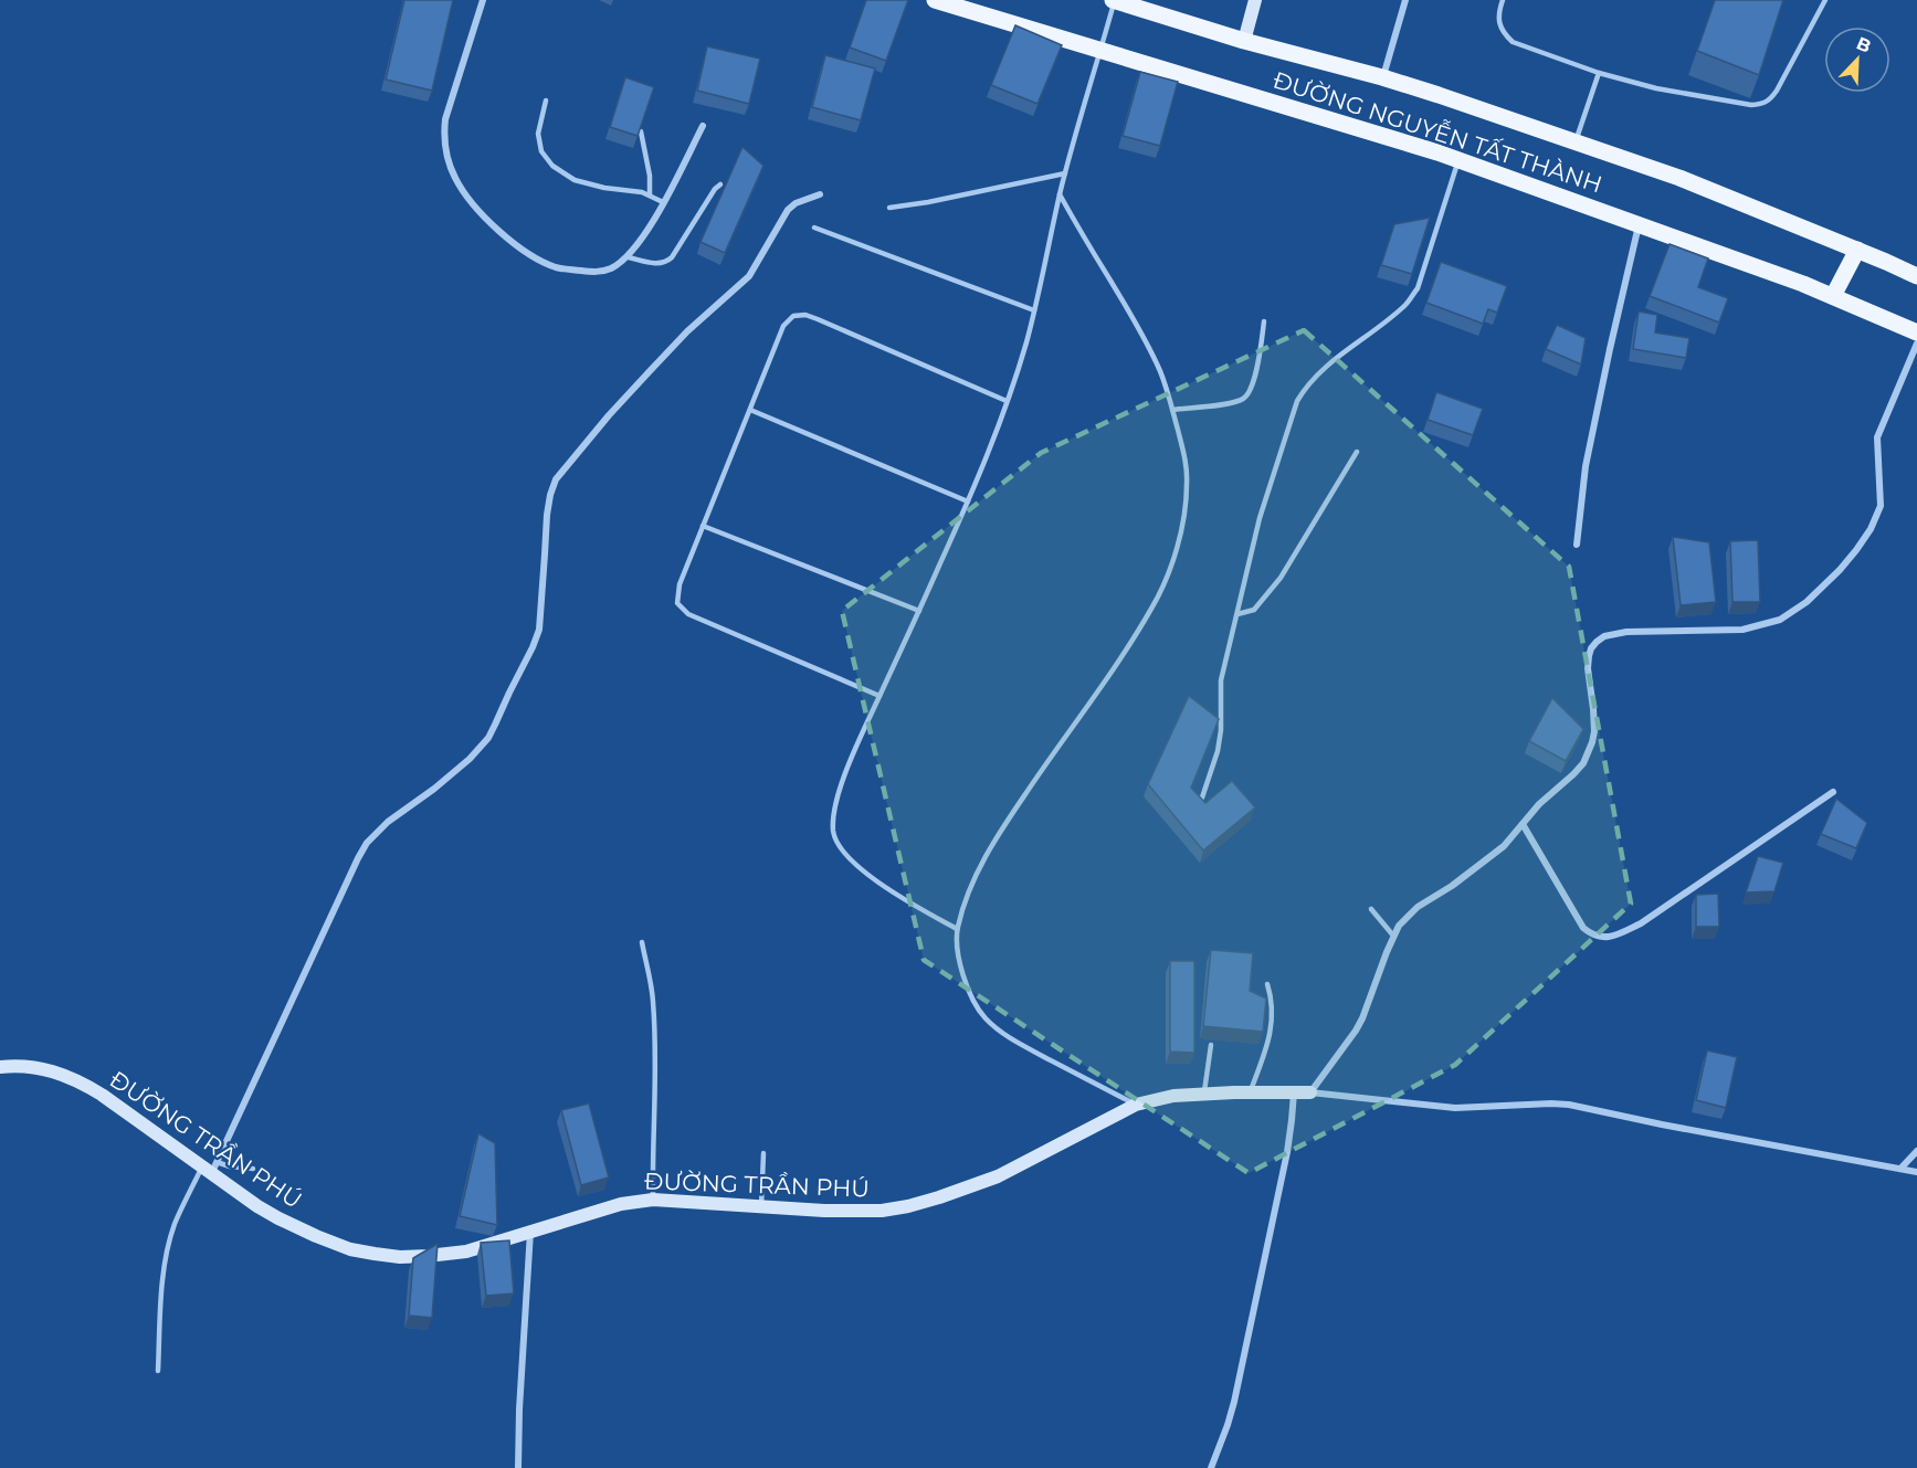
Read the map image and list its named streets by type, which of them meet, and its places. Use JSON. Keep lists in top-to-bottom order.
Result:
{
  "streets": {
    "main road": ["ĐƯỜNG NGUYỄN TẤT THÀNH"],
    "street": ["ĐƯỜNG TRẦN PHÚ"]
  },
  "north": "top right"
}
